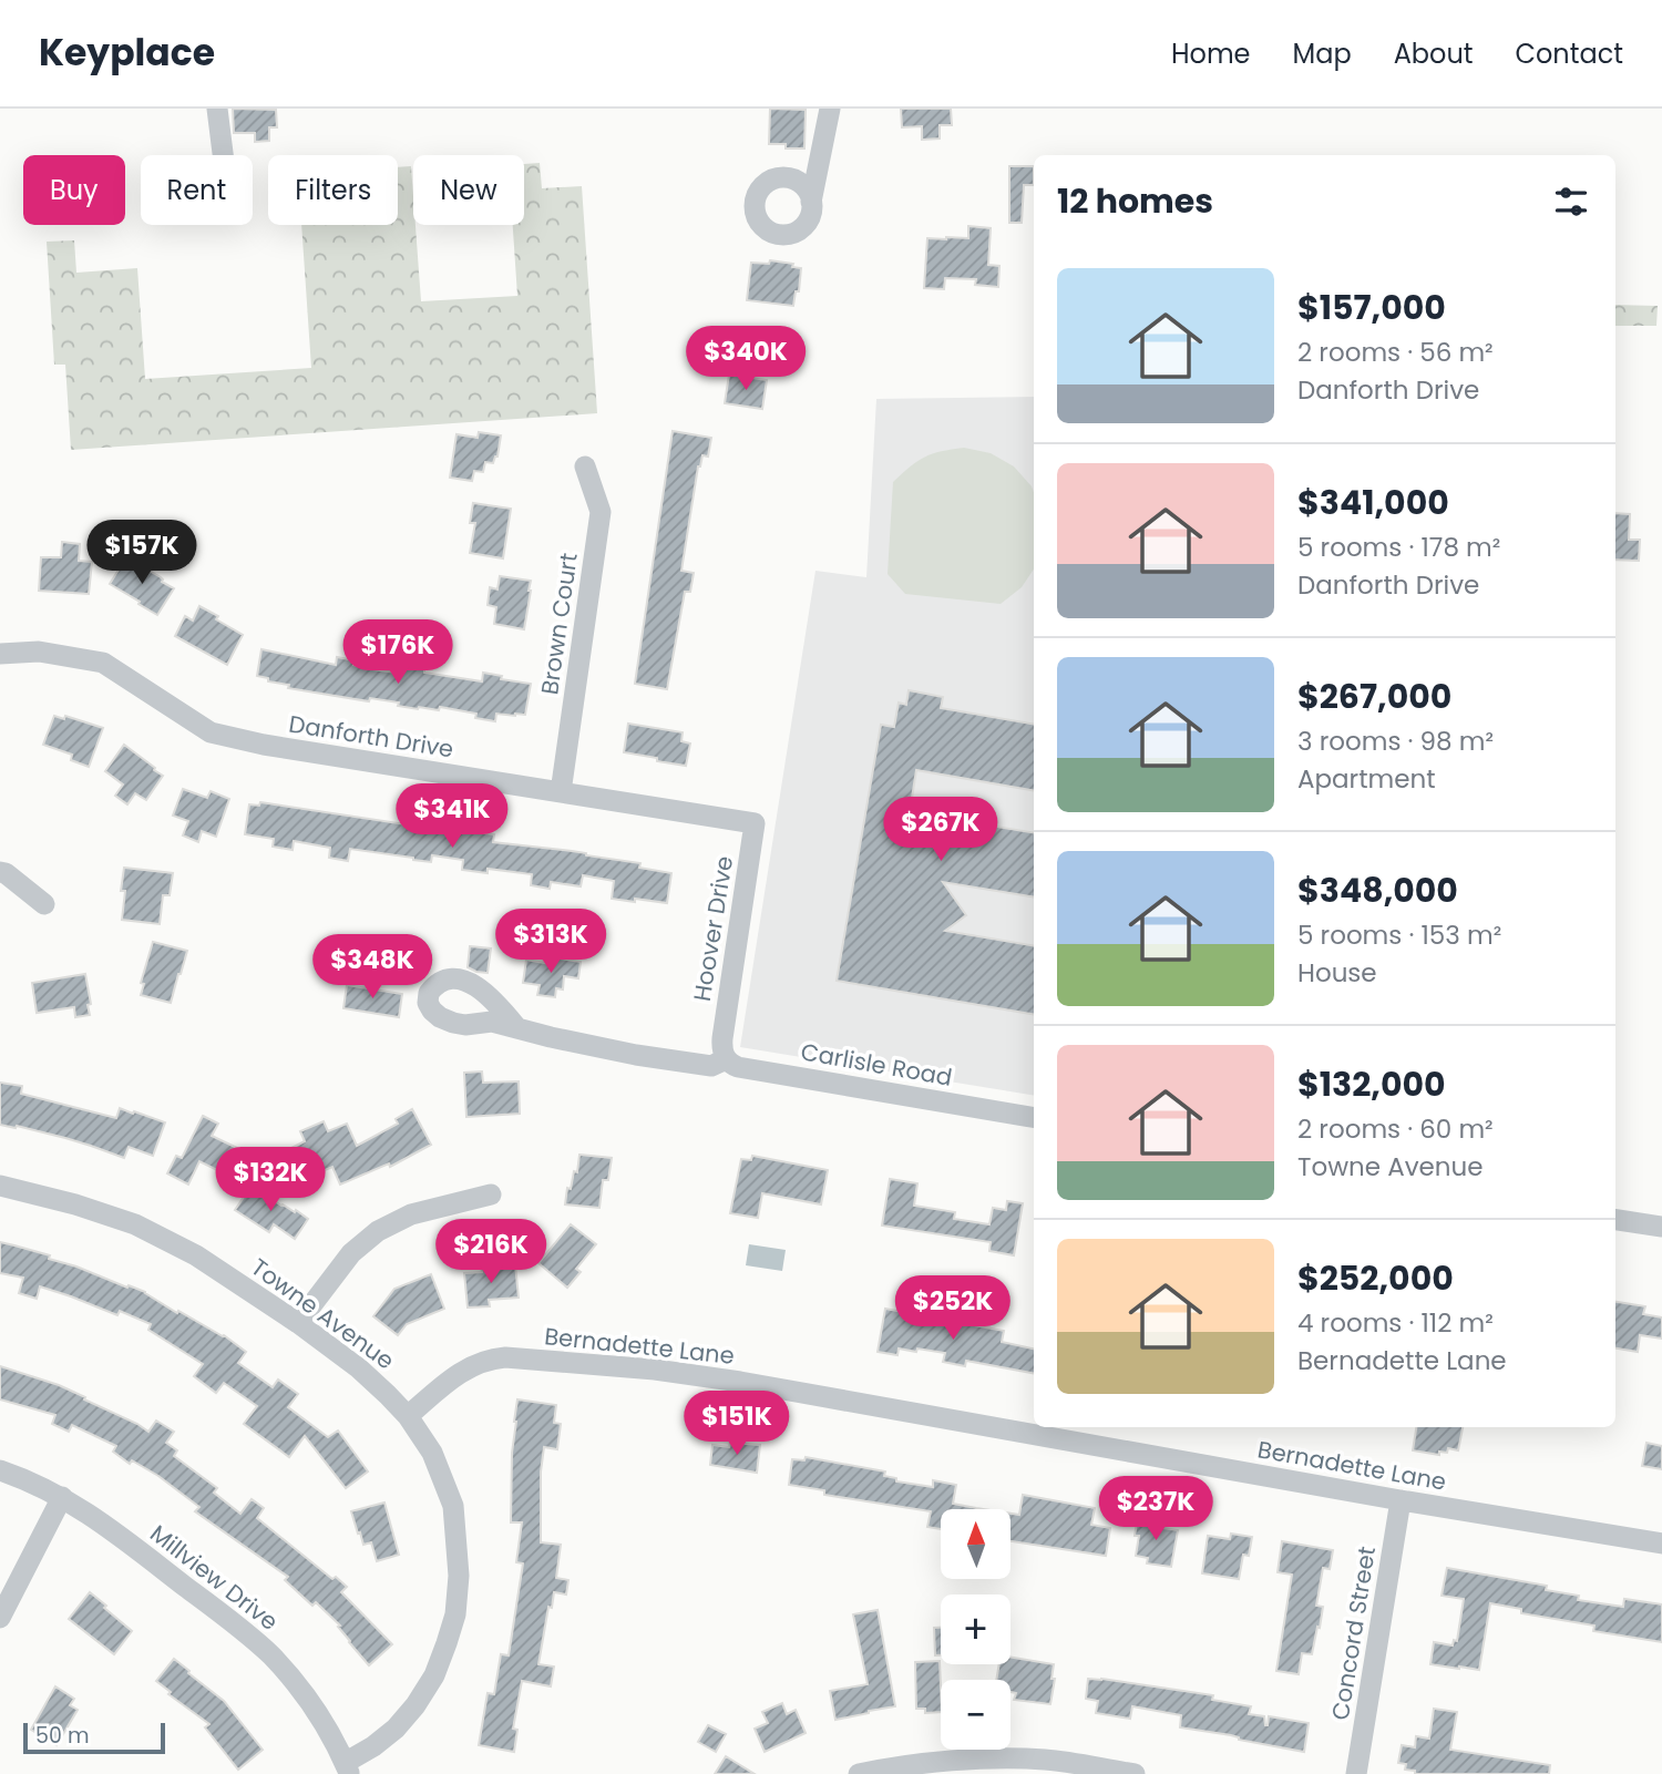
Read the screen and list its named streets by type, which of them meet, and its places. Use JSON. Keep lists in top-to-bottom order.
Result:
{
  "streets": {
    "street": [
      "Brown Court",
      "Danforth Drive",
      "Hoover Drive",
      "Carlisle Road",
      "Towne Avenue",
      "Bernadette Lane",
      "Millview Drive",
      "Concord Street"
    ]
  },
  "crossings": [
    ["Brown Court", "Danforth Drive"],
    ["Danforth Drive", "Hoover Drive"],
    ["Hoover Drive", "Carlisle Road"],
    ["Towne Avenue", "Bernadette Lane"],
    ["Towne Avenue", "Millview Drive"],
    ["Bernadette Lane", "Concord Street"]
  ],
  "scale_bar": "50 m",
  "north": "top",
  "page": {
    "header": "Keyplace",
    "nav": [
      "Home",
      "Map",
      "About",
      "Contact"
    ],
    "chip": [
      "Buy",
      "Rent",
      "Filters",
      "New"
    ],
    "heading": "12 homes",
    "list": [
      {
        "name": "$157,000",
        "note": "2 rooms · 56 m² · Danforth Drive"
      },
      {
        "name": "$341,000",
        "note": "5 rooms · 178 m² · Danforth Drive"
      },
      {
        "name": "$267,000",
        "note": "3 rooms · 98 m² · Apartment"
      },
      {
        "name": "$348,000",
        "note": "5 rooms · 153 m² · House"
      },
      {
        "name": "$132,000",
        "note": "2 rooms · 60 m² · Towne Avenue"
      },
      {
        "name": "$252,000",
        "note": "4 rooms · 112 m² · Bernadette Lane"
      }
    ],
    "price": [
      "$340K",
      "$157K",
      "$176K",
      "$341K",
      "$267K",
      "$313K",
      "$348K",
      "$132K",
      "$216K",
      "$252K",
      "$151K",
      "$237K"
    ],
    "map_buttons": ["+", "−"],
    "scale": "50 m"
  }
}
